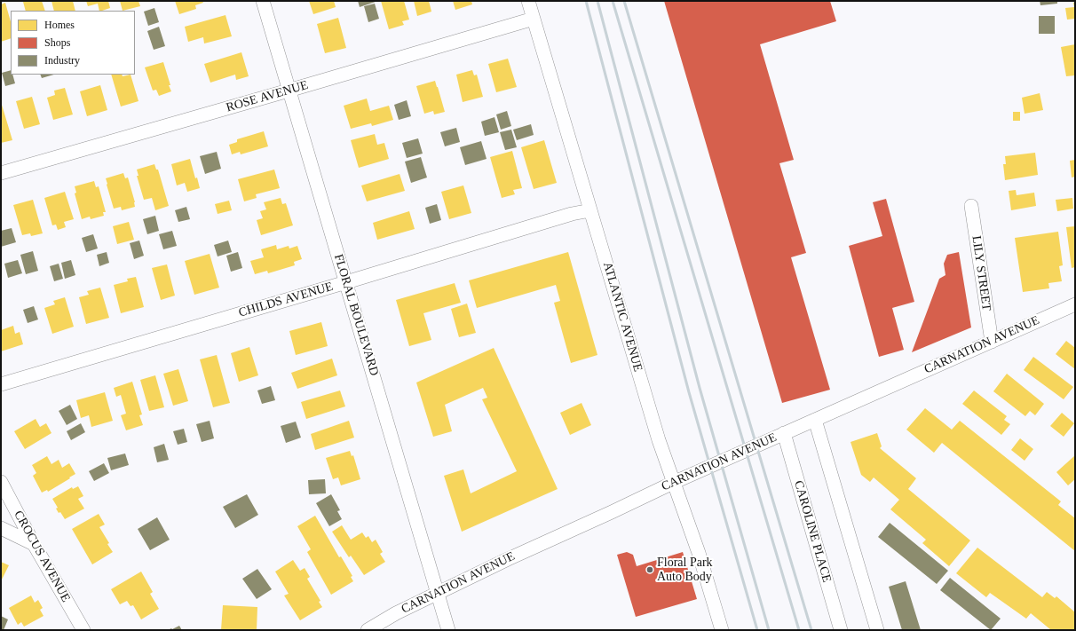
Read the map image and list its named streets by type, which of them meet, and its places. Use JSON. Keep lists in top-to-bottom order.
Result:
{
  "streets": {
    "street": [
      "ROSE AVENUE",
      "LILY STREET",
      "CHILDS AVENUE",
      "FLORAL BOULEVARD",
      "ATLANTIC AVENUE",
      "CARNATION AVENUE",
      "CAROLINE PLACE",
      "CROCUS AVENUE"
    ]
  },
  "crossings": [
    ["ROSE AVENUE", "FLORAL BOULEVARD"],
    ["ROSE AVENUE", "ATLANTIC AVENUE"],
    ["LILY STREET", "CARNATION AVENUE"],
    ["CHILDS AVENUE", "FLORAL BOULEVARD"],
    ["CHILDS AVENUE", "ATLANTIC AVENUE"],
    ["FLORAL BOULEVARD", "CARNATION AVENUE"],
    ["ATLANTIC AVENUE", "CARNATION AVENUE"],
    ["CARNATION AVENUE", "CAROLINE PLACE"]
  ],
  "places": ["Floral Park Auto Body"],
  "legend": ["Homes", "Shops", "Industry"]
}
